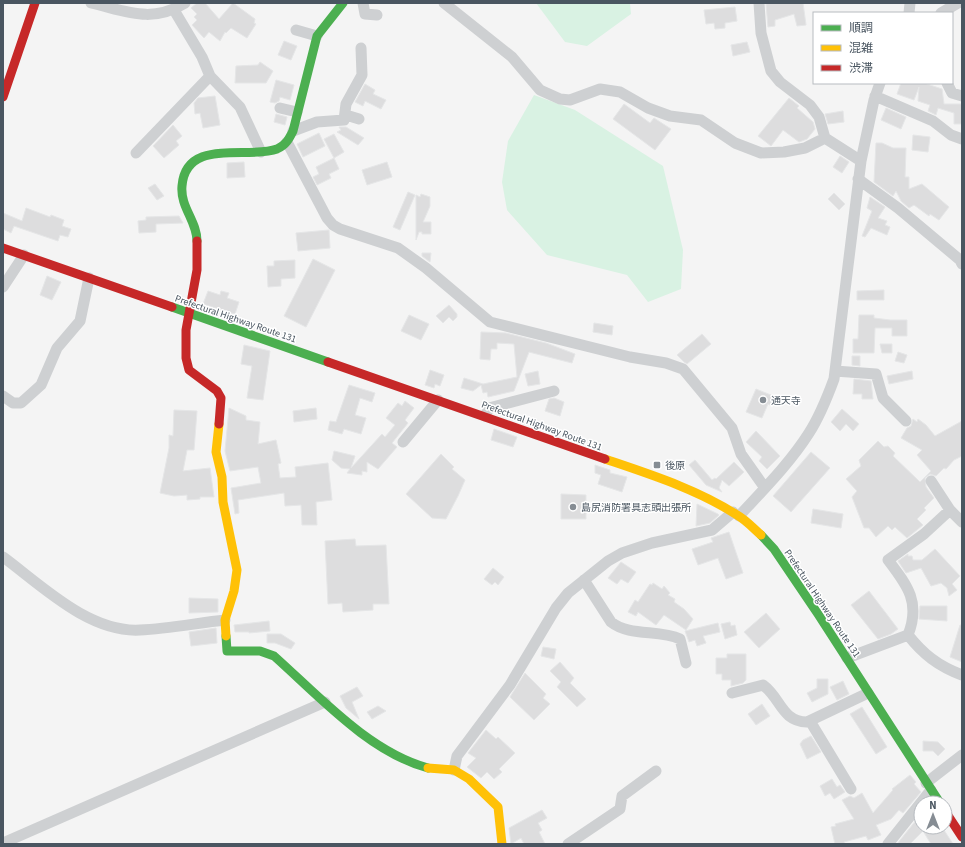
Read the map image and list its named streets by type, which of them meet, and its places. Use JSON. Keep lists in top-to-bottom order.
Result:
{
  "streets": {
    "street": ["Prefectural Highway Route 131"]
  },
  "places": {
    "other": ["通天寺", "島尻消防署具志頭出張所"],
    "transit": ["後原"]
  },
  "legend": ["順調", "混雑", "渋滞"],
  "north": "top"
}
